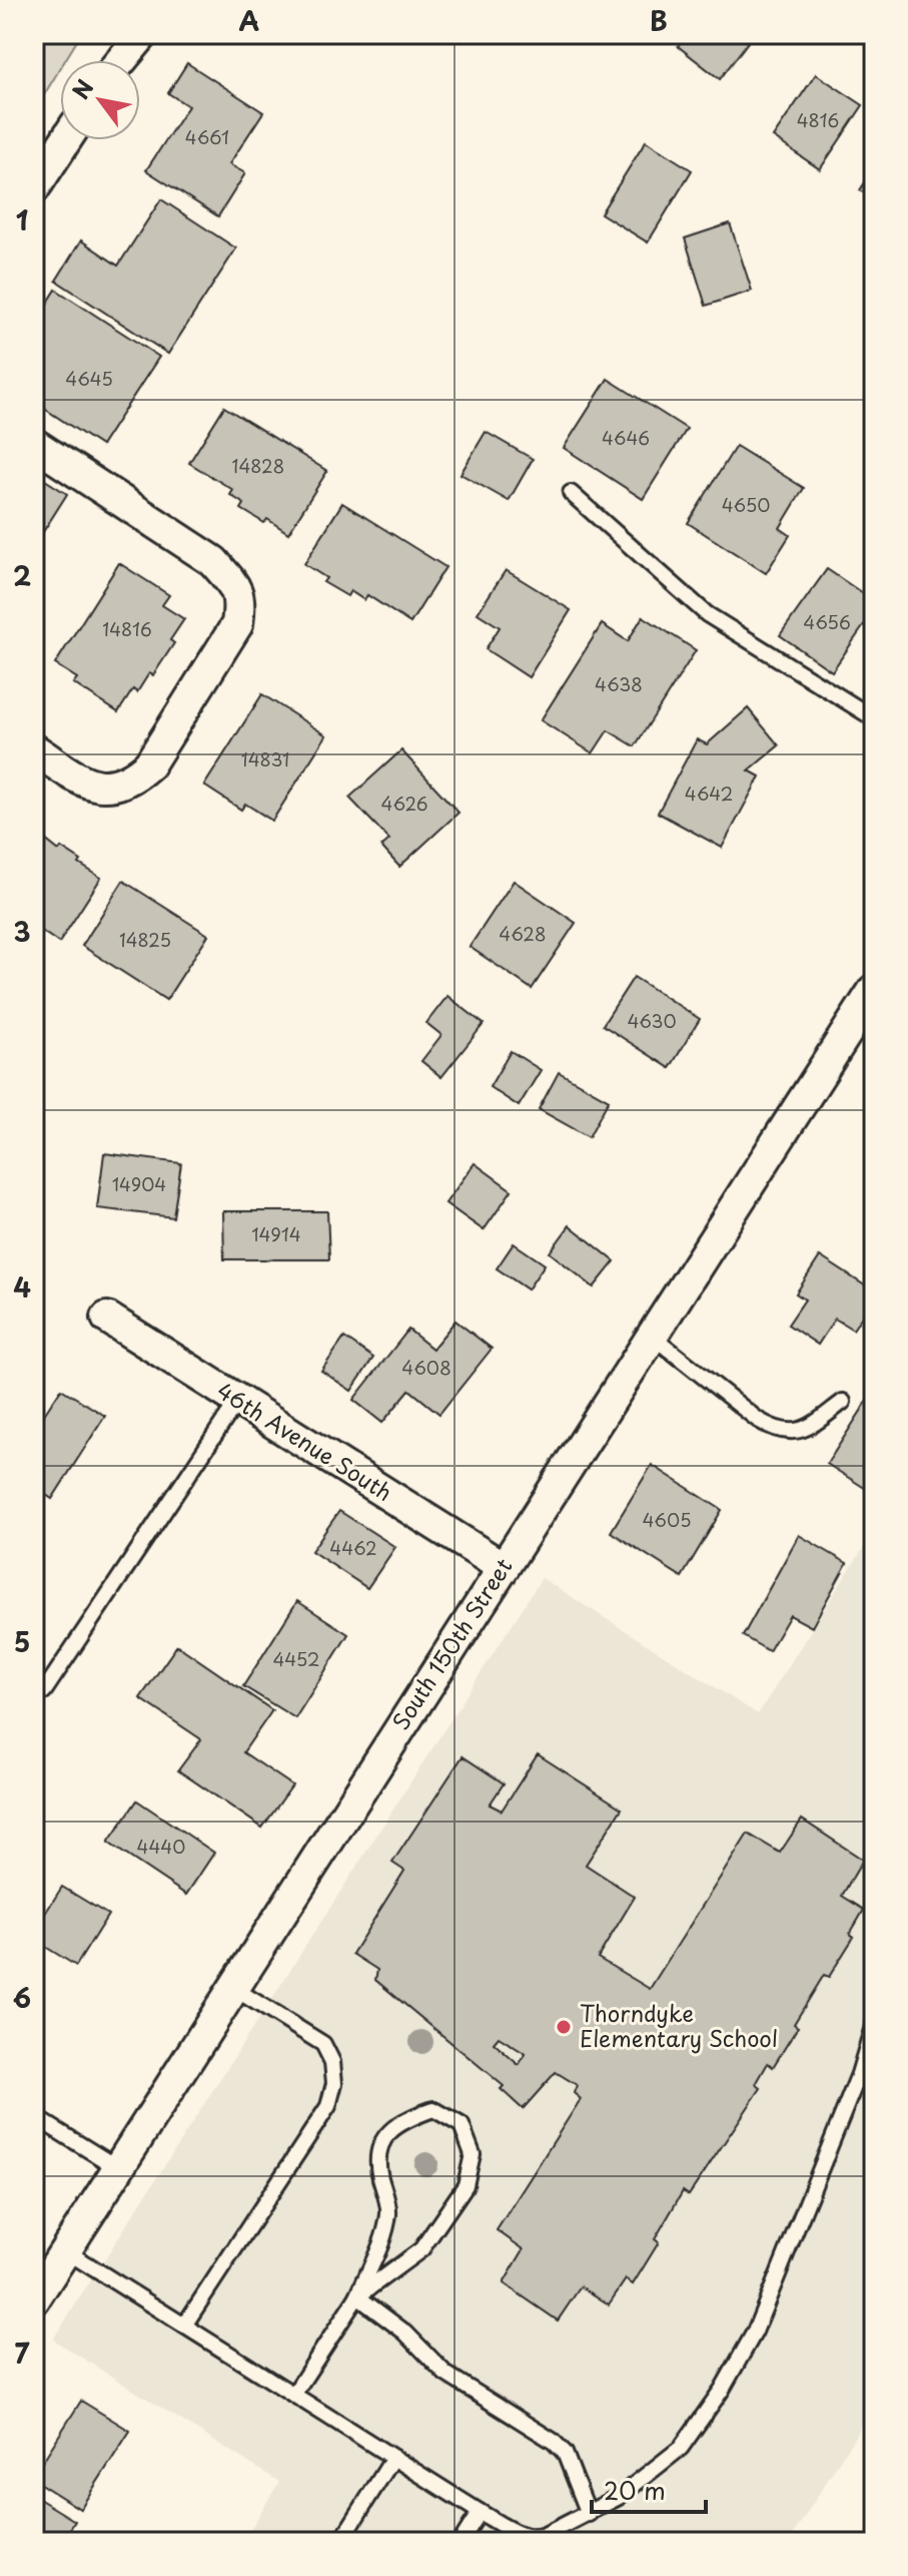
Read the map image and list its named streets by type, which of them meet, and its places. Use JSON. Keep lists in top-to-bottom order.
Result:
{
  "streets": {
    "street": ["46th Avenue South", "South 150th Street"]
  },
  "crossings": [
    ["46th Avenue South", "South 150th Street"]
  ],
  "places": ["Thorndyke Elementary School"],
  "house_numbers": [
    "4816",
    "4661",
    "4645",
    "4646",
    "14828",
    "4650",
    "4656",
    "14816",
    "4638",
    "14831",
    "4642",
    "4626",
    "4628",
    "14825",
    "4630",
    "14904",
    "14914",
    "4608",
    "4605",
    "4462",
    "4452",
    "4440"
  ],
  "scale_bar": "20 m",
  "north": "top left",
  "grid": {
    "columns": ["A", "B"],
    "rows": [
      "1",
      "2",
      "3",
      "4",
      "5",
      "6",
      "7"
    ]
  }
}
